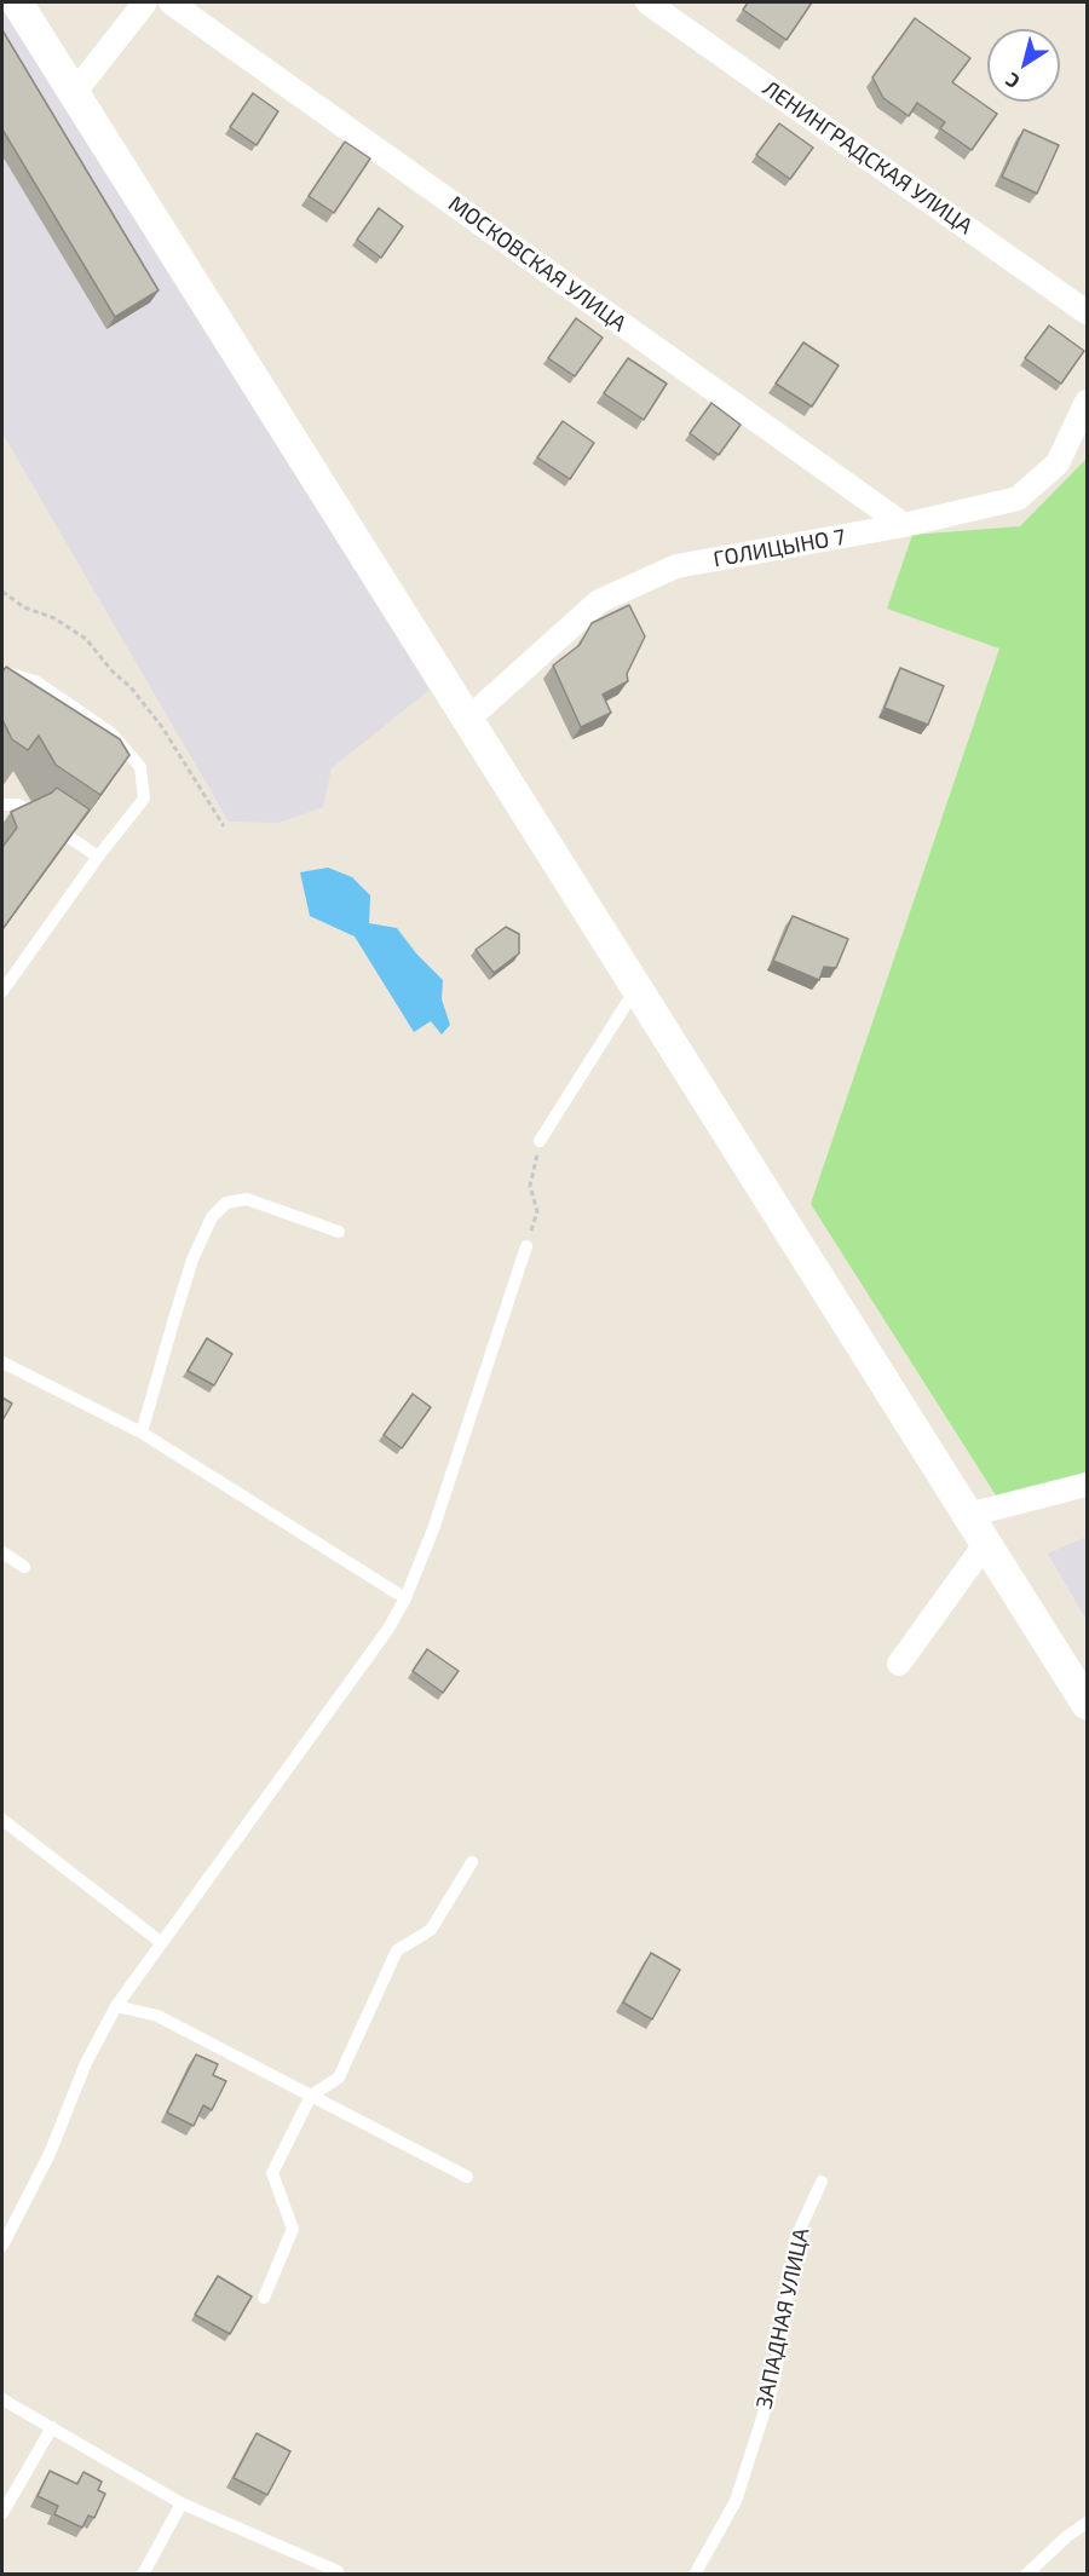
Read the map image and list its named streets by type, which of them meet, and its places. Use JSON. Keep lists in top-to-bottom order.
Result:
{
  "streets": {
    "street": ["ЛЕНИНГРАДСКАЯ УЛИЦА", "МОСКОВСКАЯ УЛИЦА", "ГОЛИЦЫНО 7"],
    "lane": ["ЗАПАДНАЯ УЛИЦА"]
  },
  "crossings": [
    ["МОСКОВСКАЯ УЛИЦА", "ГОЛИЦЫНО 7"]
  ],
  "north": "bottom left"
}
